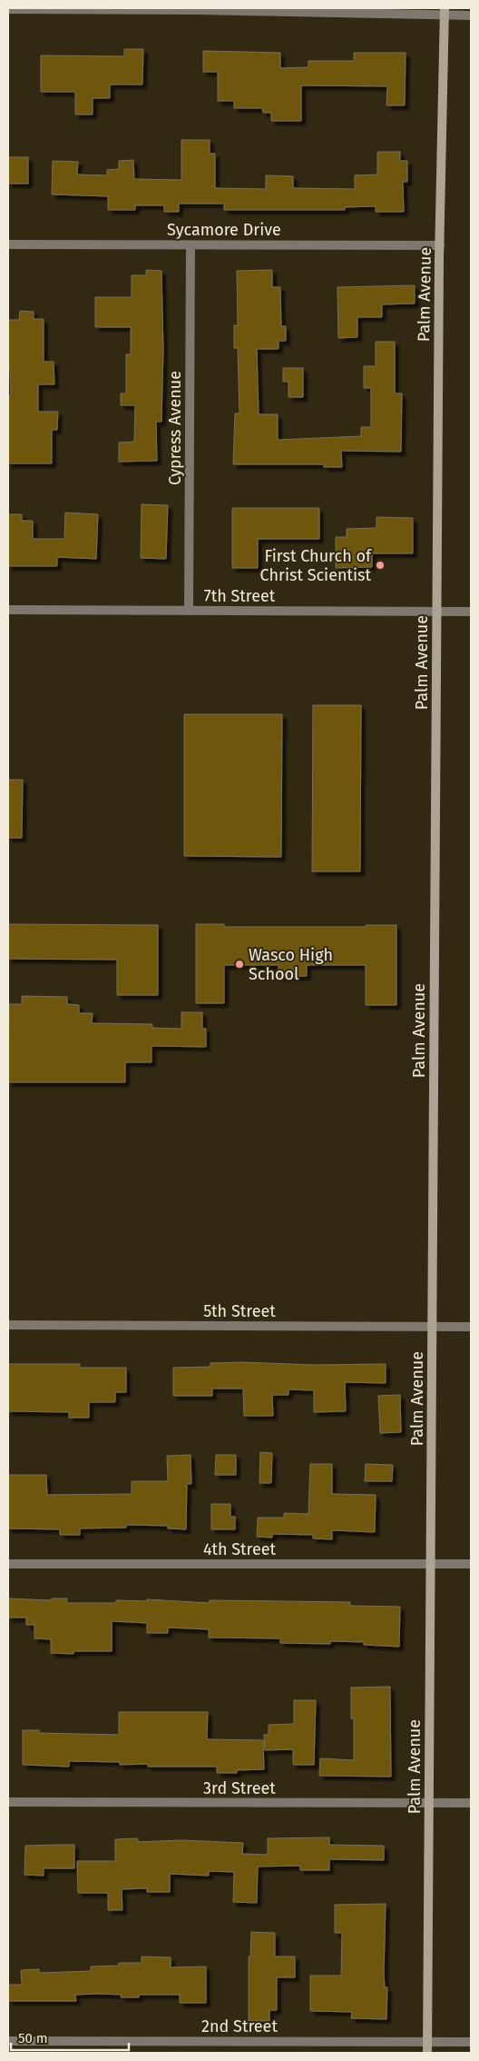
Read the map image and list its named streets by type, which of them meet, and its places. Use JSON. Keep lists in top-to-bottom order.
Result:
{
  "streets": {
    "main road": ["Palm Avenue"],
    "street": [
      "Sycamore Drive",
      "Cypress Avenue",
      "7th Street",
      "5th Street",
      "4th Street",
      "3rd Street",
      "2nd Street"
    ]
  },
  "crossings": [
    ["Sycamore Drive", "Palm Avenue"],
    ["Sycamore Drive", "Cypress Avenue"],
    ["Palm Avenue", "7th Street"],
    ["Palm Avenue", "5th Street"],
    ["Palm Avenue", "4th Street"],
    ["Palm Avenue", "3rd Street"],
    ["Palm Avenue", "2nd Street"],
    ["Cypress Avenue", "7th Street"]
  ],
  "places": ["First Church of Christ Scientist", "Wasco High School"],
  "scale_bar": "50 m"
}
